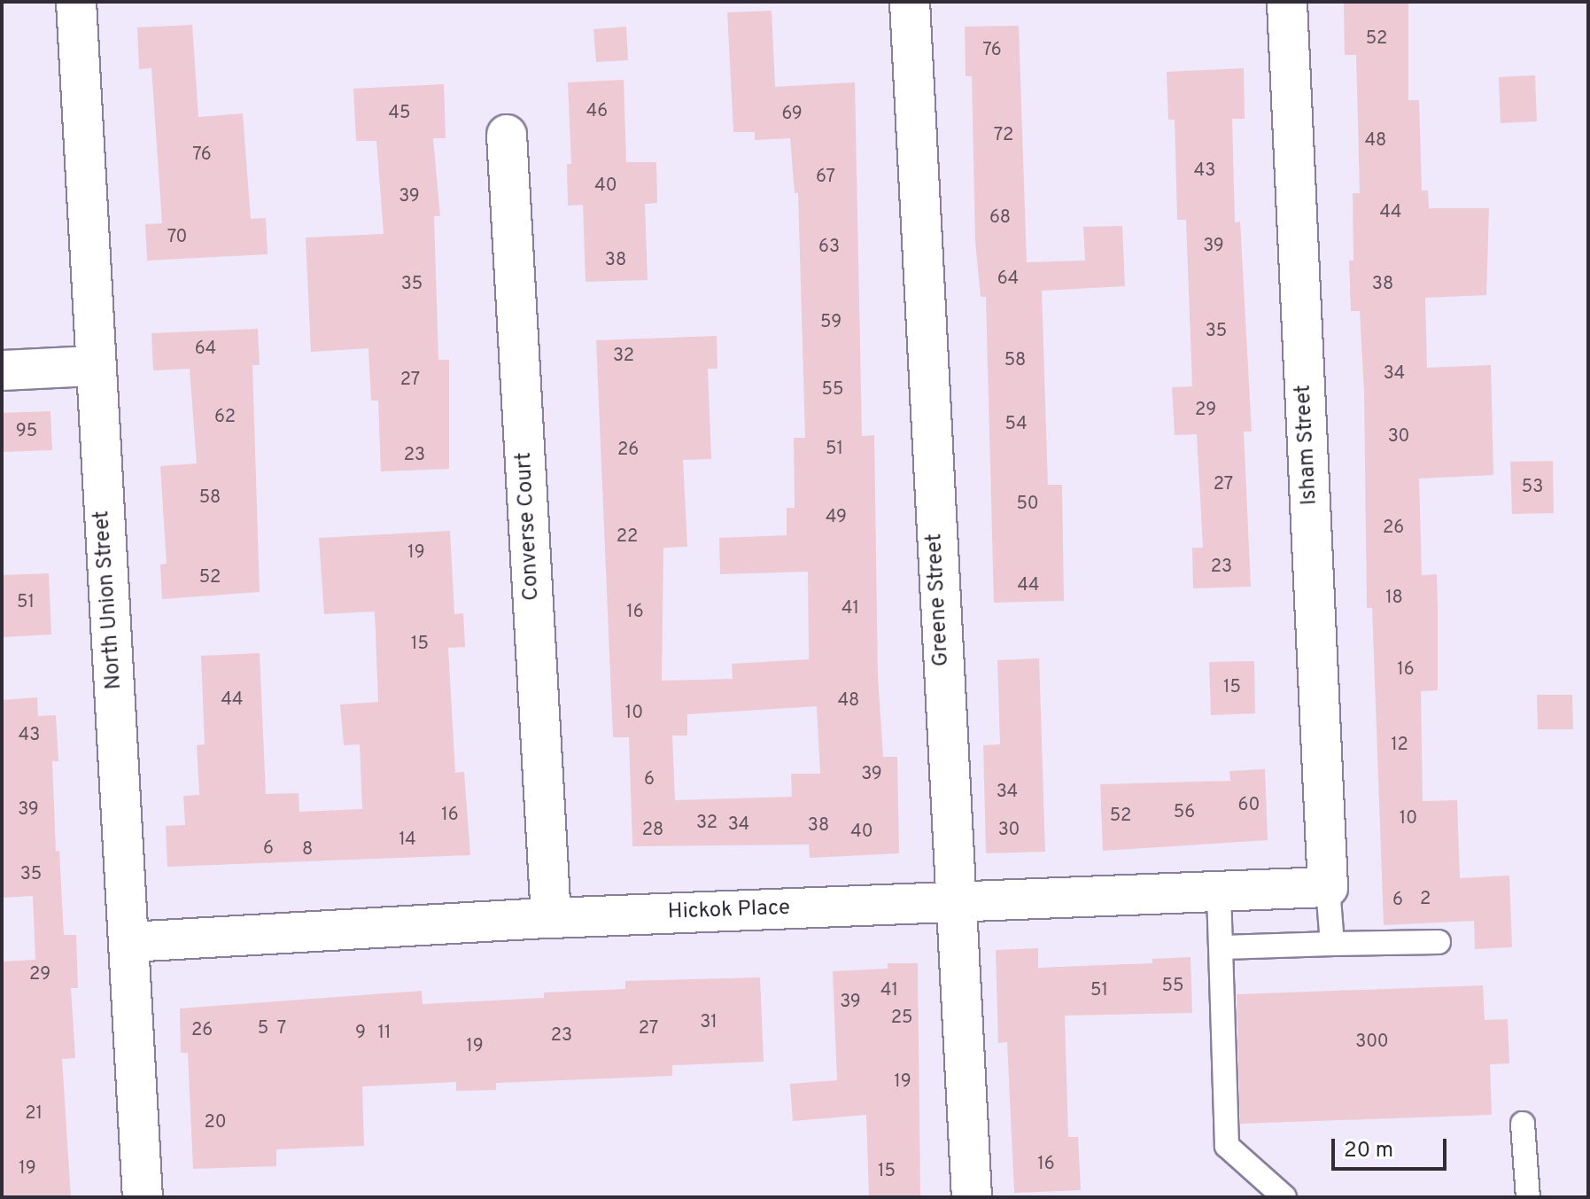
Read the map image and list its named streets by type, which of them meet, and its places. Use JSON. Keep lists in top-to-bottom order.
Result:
{
  "streets": {
    "street": [
      "Isham Street",
      "Converse Court",
      "North Union Street",
      "Greene Street",
      "Hickok Place"
    ]
  },
  "crossings": [
    ["Isham Street", "Hickok Place"],
    ["Converse Court", "Hickok Place"],
    ["North Union Street", "Hickok Place"],
    ["Greene Street", "Hickok Place"]
  ],
  "house_numbers": [
    "52",
    "76",
    "46",
    "45",
    "69",
    "72",
    "48",
    "76",
    "43",
    "67",
    "40",
    "39",
    "44",
    "68",
    "70",
    "39",
    "63",
    "38",
    "64",
    "35",
    "38",
    "59",
    "35",
    "64",
    "32",
    "58",
    "34",
    "27",
    "55",
    "29",
    "62",
    "54",
    "95",
    "30",
    "51",
    "26",
    "23",
    "27",
    "53",
    "58",
    "50",
    "49",
    "26",
    "22",
    "19",
    "23",
    "52",
    "44",
    "18",
    "51",
    "41",
    "16",
    "15",
    "16",
    "15",
    "44",
    "48",
    "10",
    "43",
    "12",
    "39",
    "6",
    "34",
    "60",
    "39",
    "56",
    "16",
    "52",
    "10",
    "32",
    "34",
    "38",
    "28",
    "30",
    "40",
    "14",
    "6",
    "8",
    "35",
    "2",
    "6",
    "29",
    "55",
    "41",
    "51",
    "39",
    "25",
    "31",
    "5",
    "7",
    "27",
    "26",
    "9",
    "11",
    "23",
    "300",
    "19",
    "19",
    "21",
    "20",
    "16",
    "19",
    "15"
  ],
  "scale_bar": "20 m"
}
